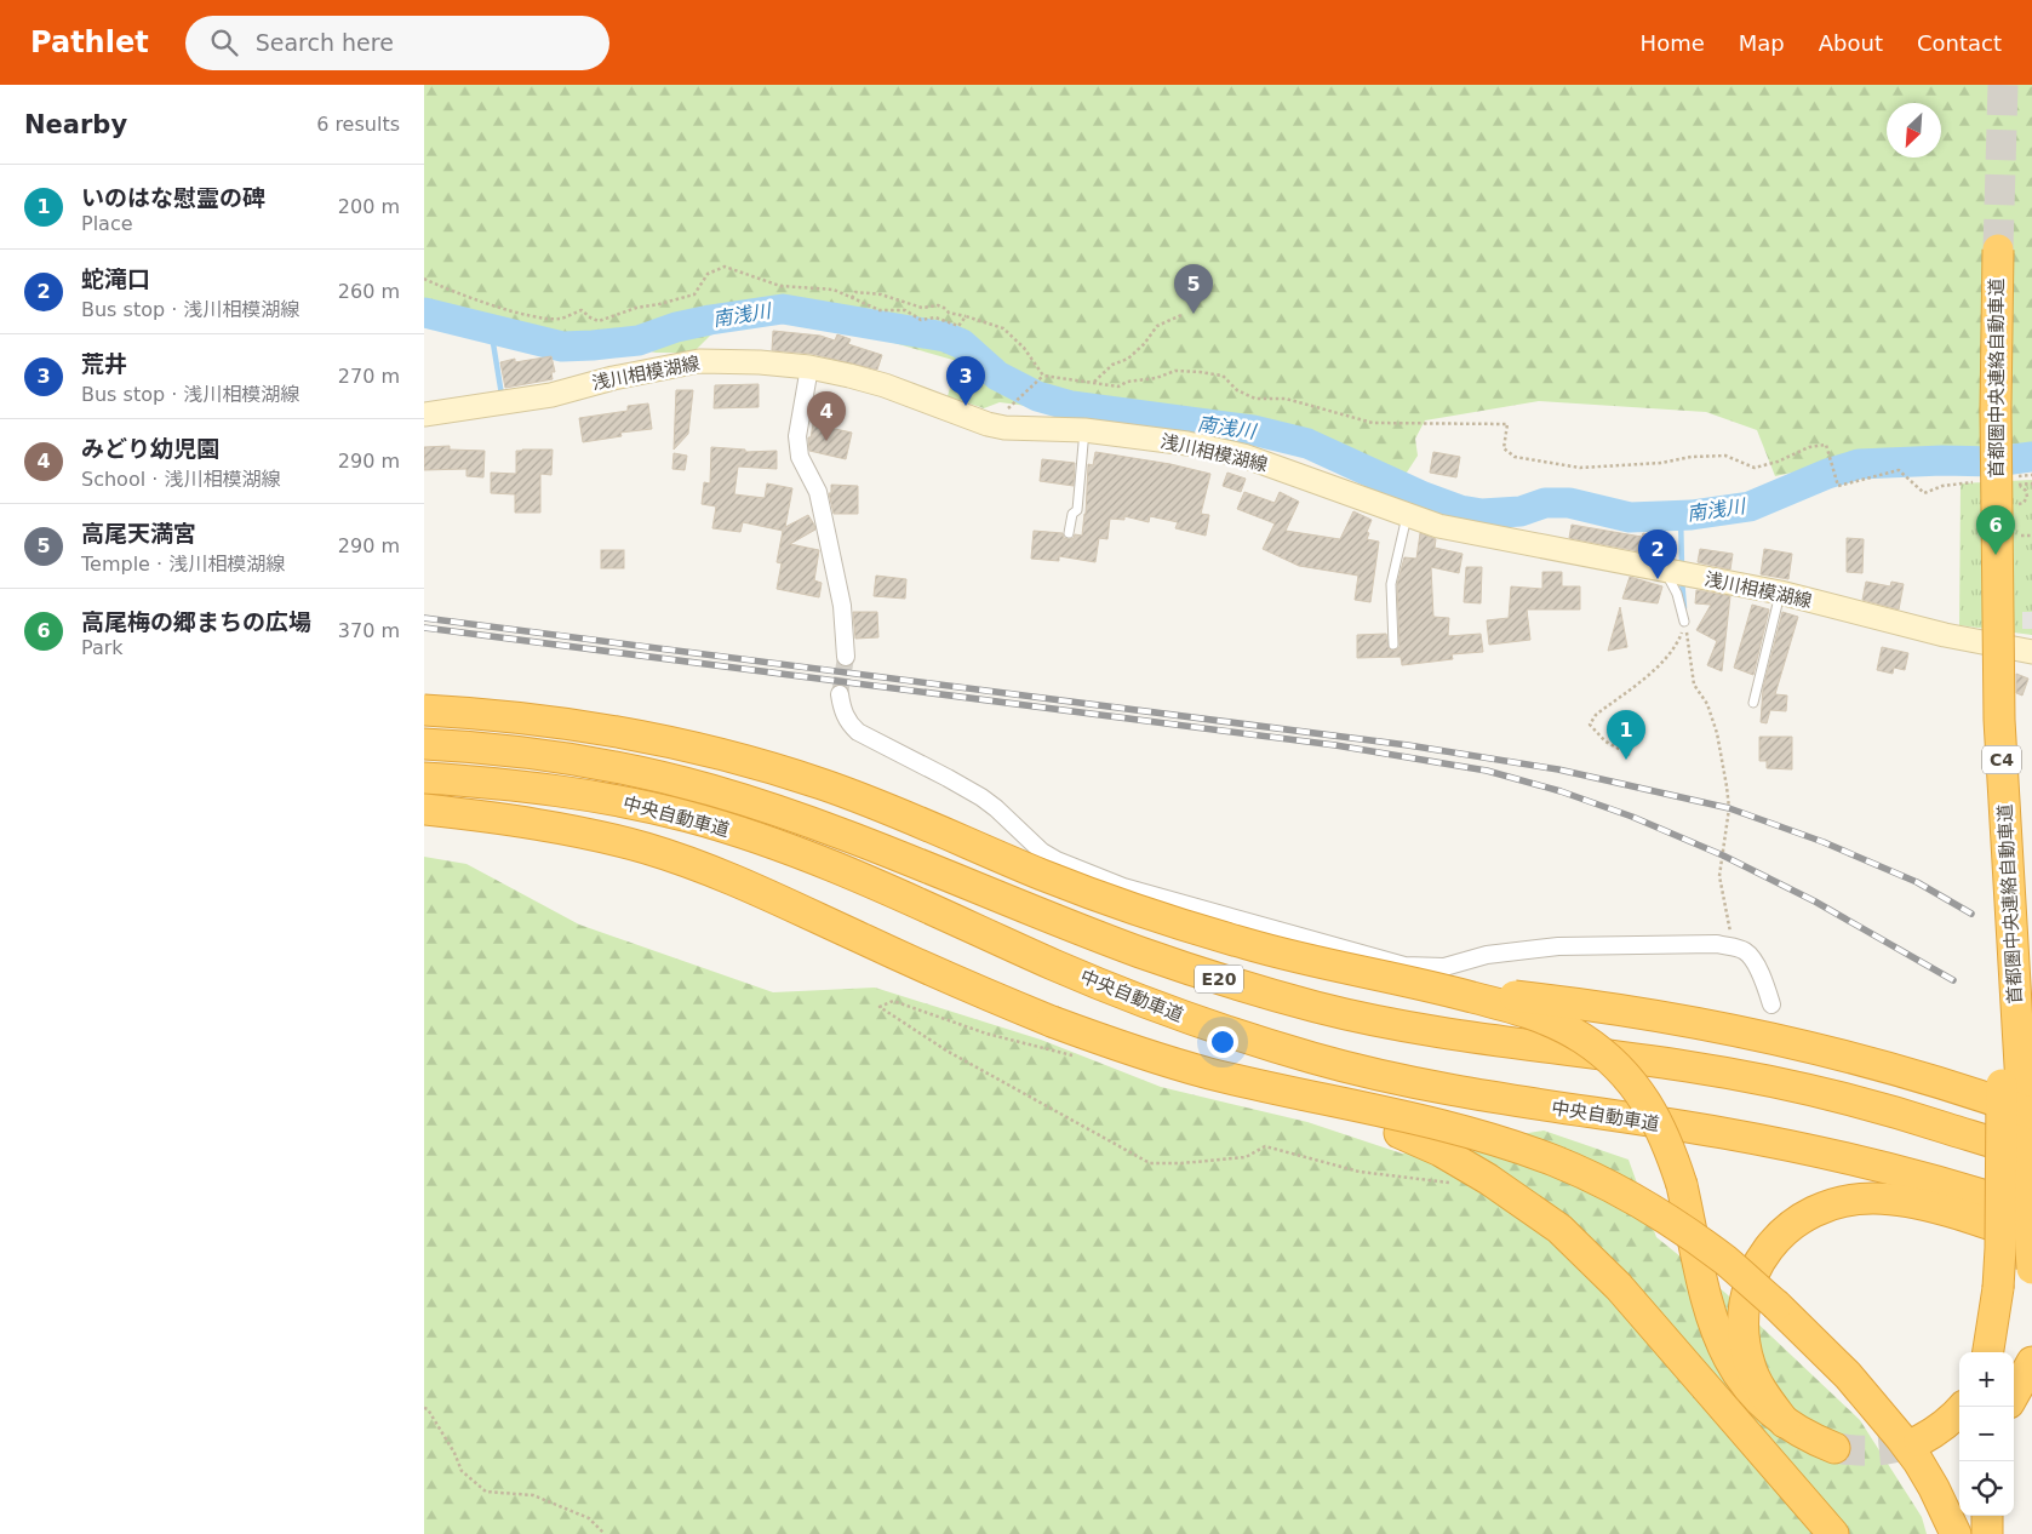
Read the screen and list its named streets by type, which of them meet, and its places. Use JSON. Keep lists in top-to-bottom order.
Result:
{
  "streets": {
    "highway": [
      "首都圏中央連絡自動車道",
      "C4",
      "中央自動車道",
      "E20"
    ],
    "main road": ["浅川相模湖線"]
  },
  "water": ["南浅川"],
  "north": "bottom left",
  "page": {
    "header": "Pathlet",
    "search": "Search here",
    "nav": [
      "Home",
      "Map",
      "About",
      "Contact"
    ],
    "heading": ["Nearby", "6 results"],
    "list": [
      {
        "mark": "1",
        "name": "いのはな慰霊の碑",
        "note": "Place",
        "value": "200 m"
      },
      {
        "mark": "2",
        "name": "蛇滝口",
        "note": "Bus stop · 浅川相模湖線",
        "value": "260 m"
      },
      {
        "mark": "3",
        "name": "荒井",
        "note": "Bus stop · 浅川相模湖線",
        "value": "270 m"
      },
      {
        "mark": "4",
        "name": "みどり幼児園",
        "note": "School · 浅川相模湖線",
        "value": "290 m"
      },
      {
        "mark": "5",
        "name": "高尾天満宮",
        "note": "Temple · 浅川相模湖線",
        "value": "290 m"
      },
      {
        "mark": "6",
        "name": "高尾梅の郷まちの広場",
        "note": "Park",
        "value": "370 m"
      }
    ],
    "pins": [
      "5",
      "3",
      "4",
      "6",
      "2",
      "1"
    ],
    "map_buttons": ["+", "−"]
  }
}
